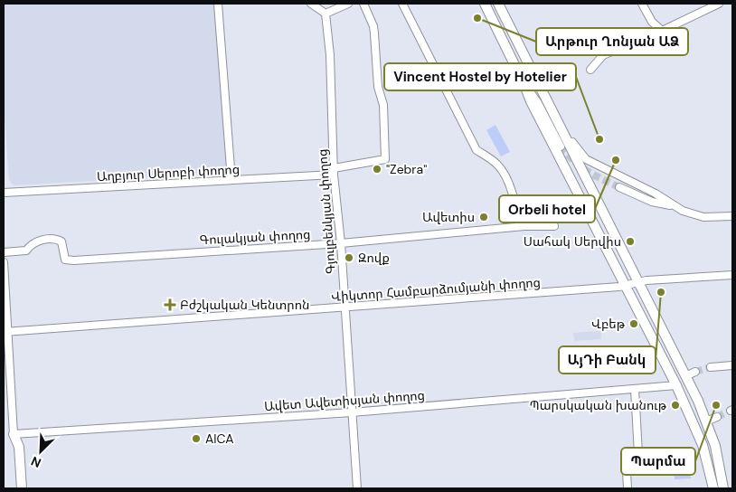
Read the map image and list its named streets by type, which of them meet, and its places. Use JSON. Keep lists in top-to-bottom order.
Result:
{
  "streets": {
    "street": [
      "Աղբյուր Սերոբի փողոց",
      "Գյուլբենկյան փողոց",
      "Գուլակյան փողոց",
      "Վիկտոր Համբարձումյանի փողոց",
      "Ավետ Ավետիսյան փողոց"
    ]
  },
  "crossings": [
    ["Աղբյուր Սերոբի փողոց", "Գյուլբենկյան փողոց"],
    ["Գյուլբենկյան փողոց", "Գուլակյան փողոց"],
    ["Գյուլբենկյան փողոց", "Վիկտոր Համբարձումյանի փողոց"],
    ["Գյուլբենկյան փողոց", "Ավետ Ավետիսյան փողոց"]
  ],
  "places": {
    "other": [
      "Արթուր Ղոնյան ԱՁ",
      "Vincent Hostel by Hotelier",
      "Orbeli hotel",
      "\"Zebra\"",
      "Ավետիս",
      "Սահակ Սերվիս",
      "Զովք",
      "ԱյԴի Բանկ",
      "Վբեթ",
      "Պարսկական խանութ",
      "Պարմա",
      "AICA"
    ],
    "health": ["Բժշկական Կենտրոն"]
  },
  "north": "bottom left"
}
